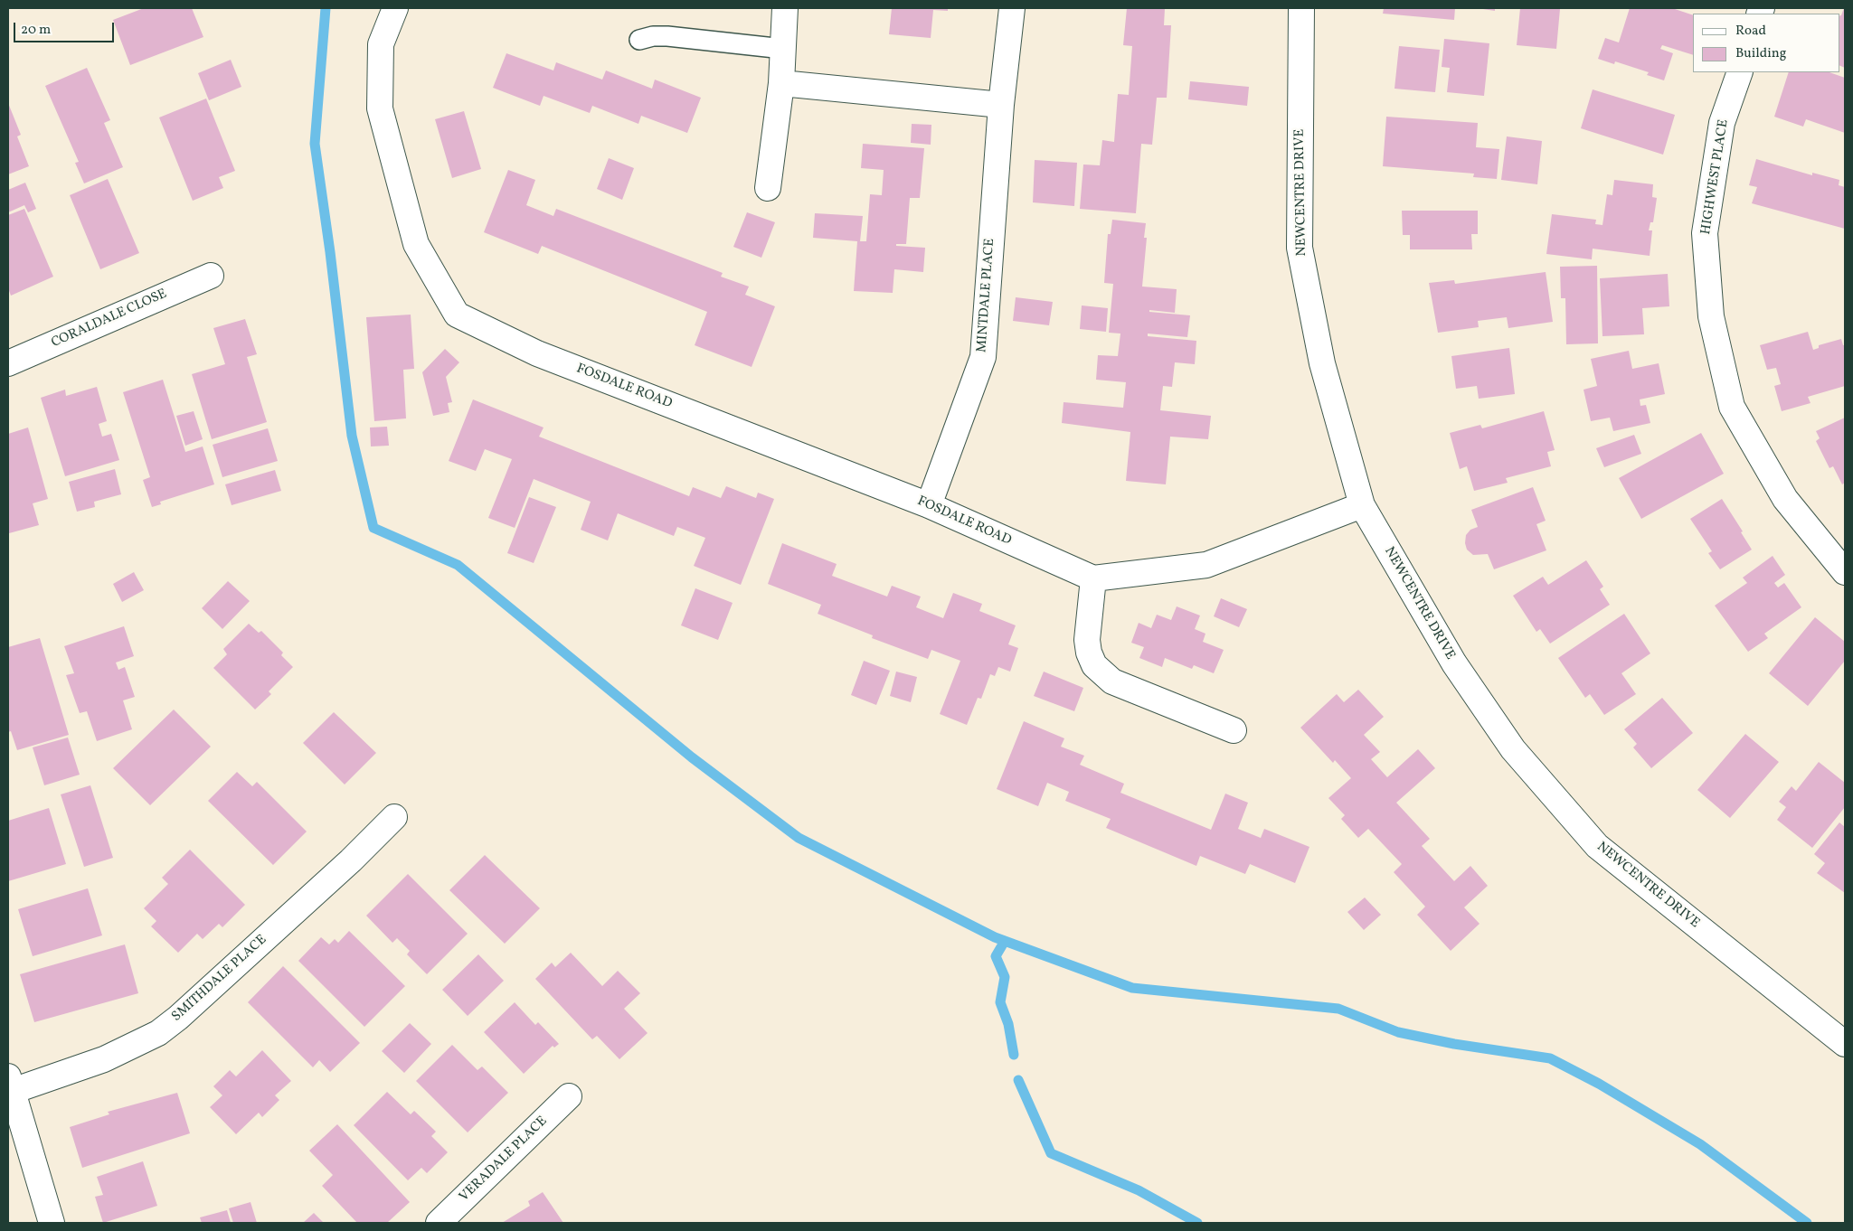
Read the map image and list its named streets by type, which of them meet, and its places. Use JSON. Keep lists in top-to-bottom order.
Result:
{
  "streets": {
    "street": [
      "HIGHWEST PLACE",
      "NEWCENTRE DRIVE",
      "MINTDALE PLACE",
      "CORALDALE CLOSE",
      "FOSDALE ROAD",
      "SMITHDALE PLACE",
      "VERADALE PLACE"
    ]
  },
  "crossings": [
    ["MINTDALE PLACE", "FOSDALE ROAD"]
  ],
  "legend": ["Road", "Building"],
  "scale_bar": "20 m"
}
